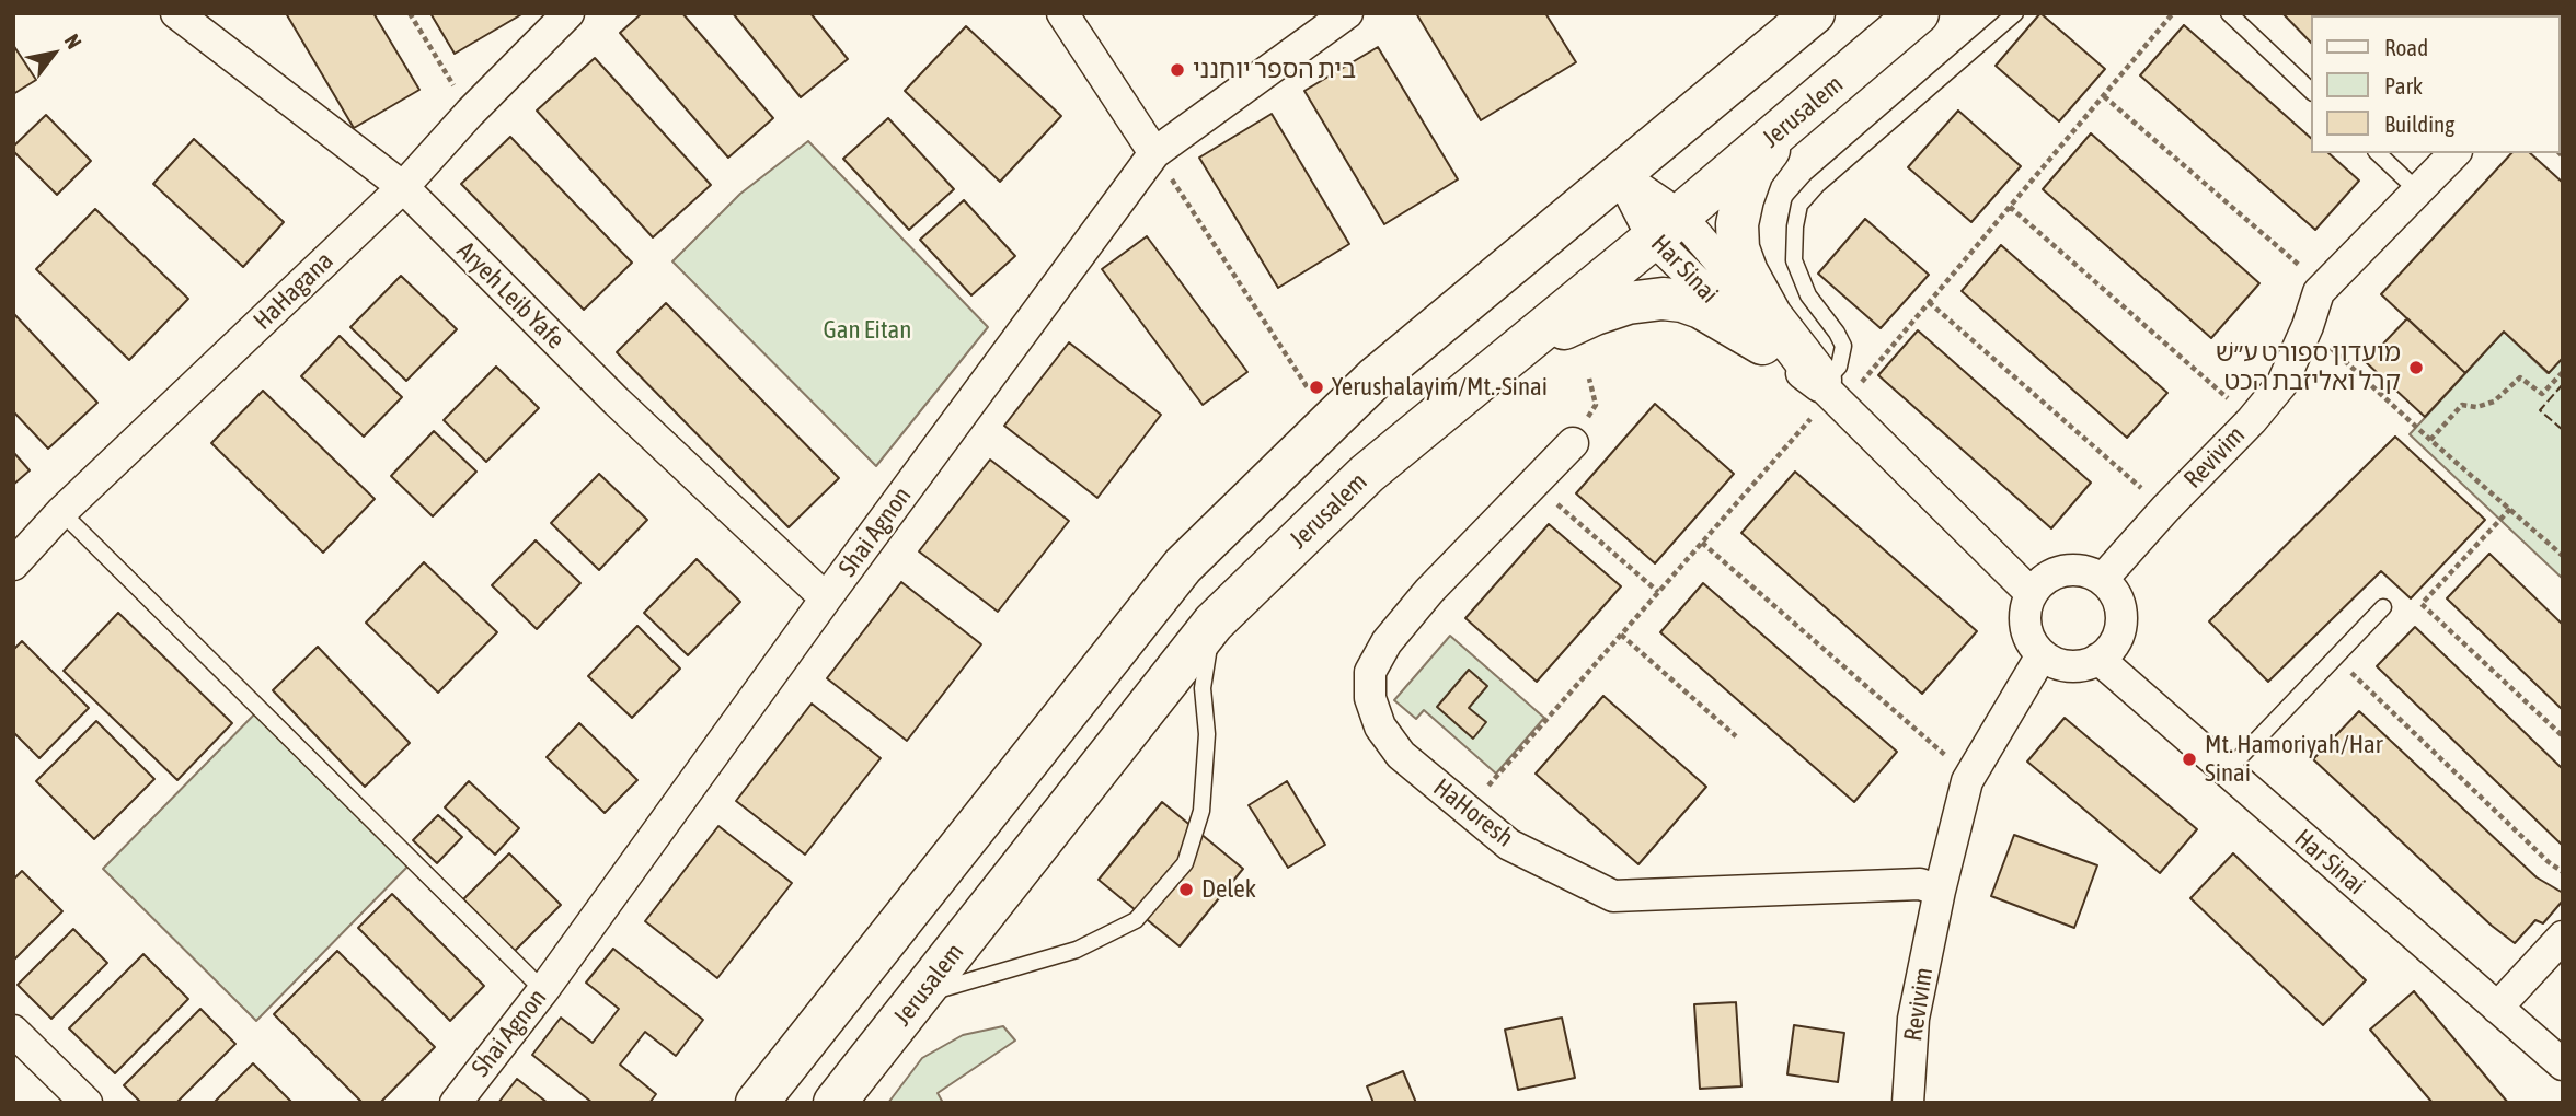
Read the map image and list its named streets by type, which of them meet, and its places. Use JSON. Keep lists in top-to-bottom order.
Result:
{
  "streets": {
    "main road": ["Jerusalem"],
    "street": [
      "Har Sinai",
      "HaHagana",
      "Aryeh Leib Yafe",
      "Revivim",
      "Shai Agnon",
      "HaHoresh"
    ]
  },
  "crossings": [
    ["Jerusalem", "Har Sinai"],
    ["Har Sinai", "Revivim"],
    ["HaHagana", "Aryeh Leib Yafe"],
    ["Aryeh Leib Yafe", "Shai Agnon"],
    ["Revivim", "HaHoresh"]
  ],
  "parks": ["Gan Eitan"],
  "places": [
    "בית הספר יוחנני",
    "מועדון ספורט ע״שׁ קרל ואליזבת הכט",
    "Yerushalayim/Mt.-Sinai",
    "Mt. Hamoriyah/Har Sinai",
    "Delek"
  ],
  "legend": ["Road", "Park", "Building"],
  "north": "top right"
}
